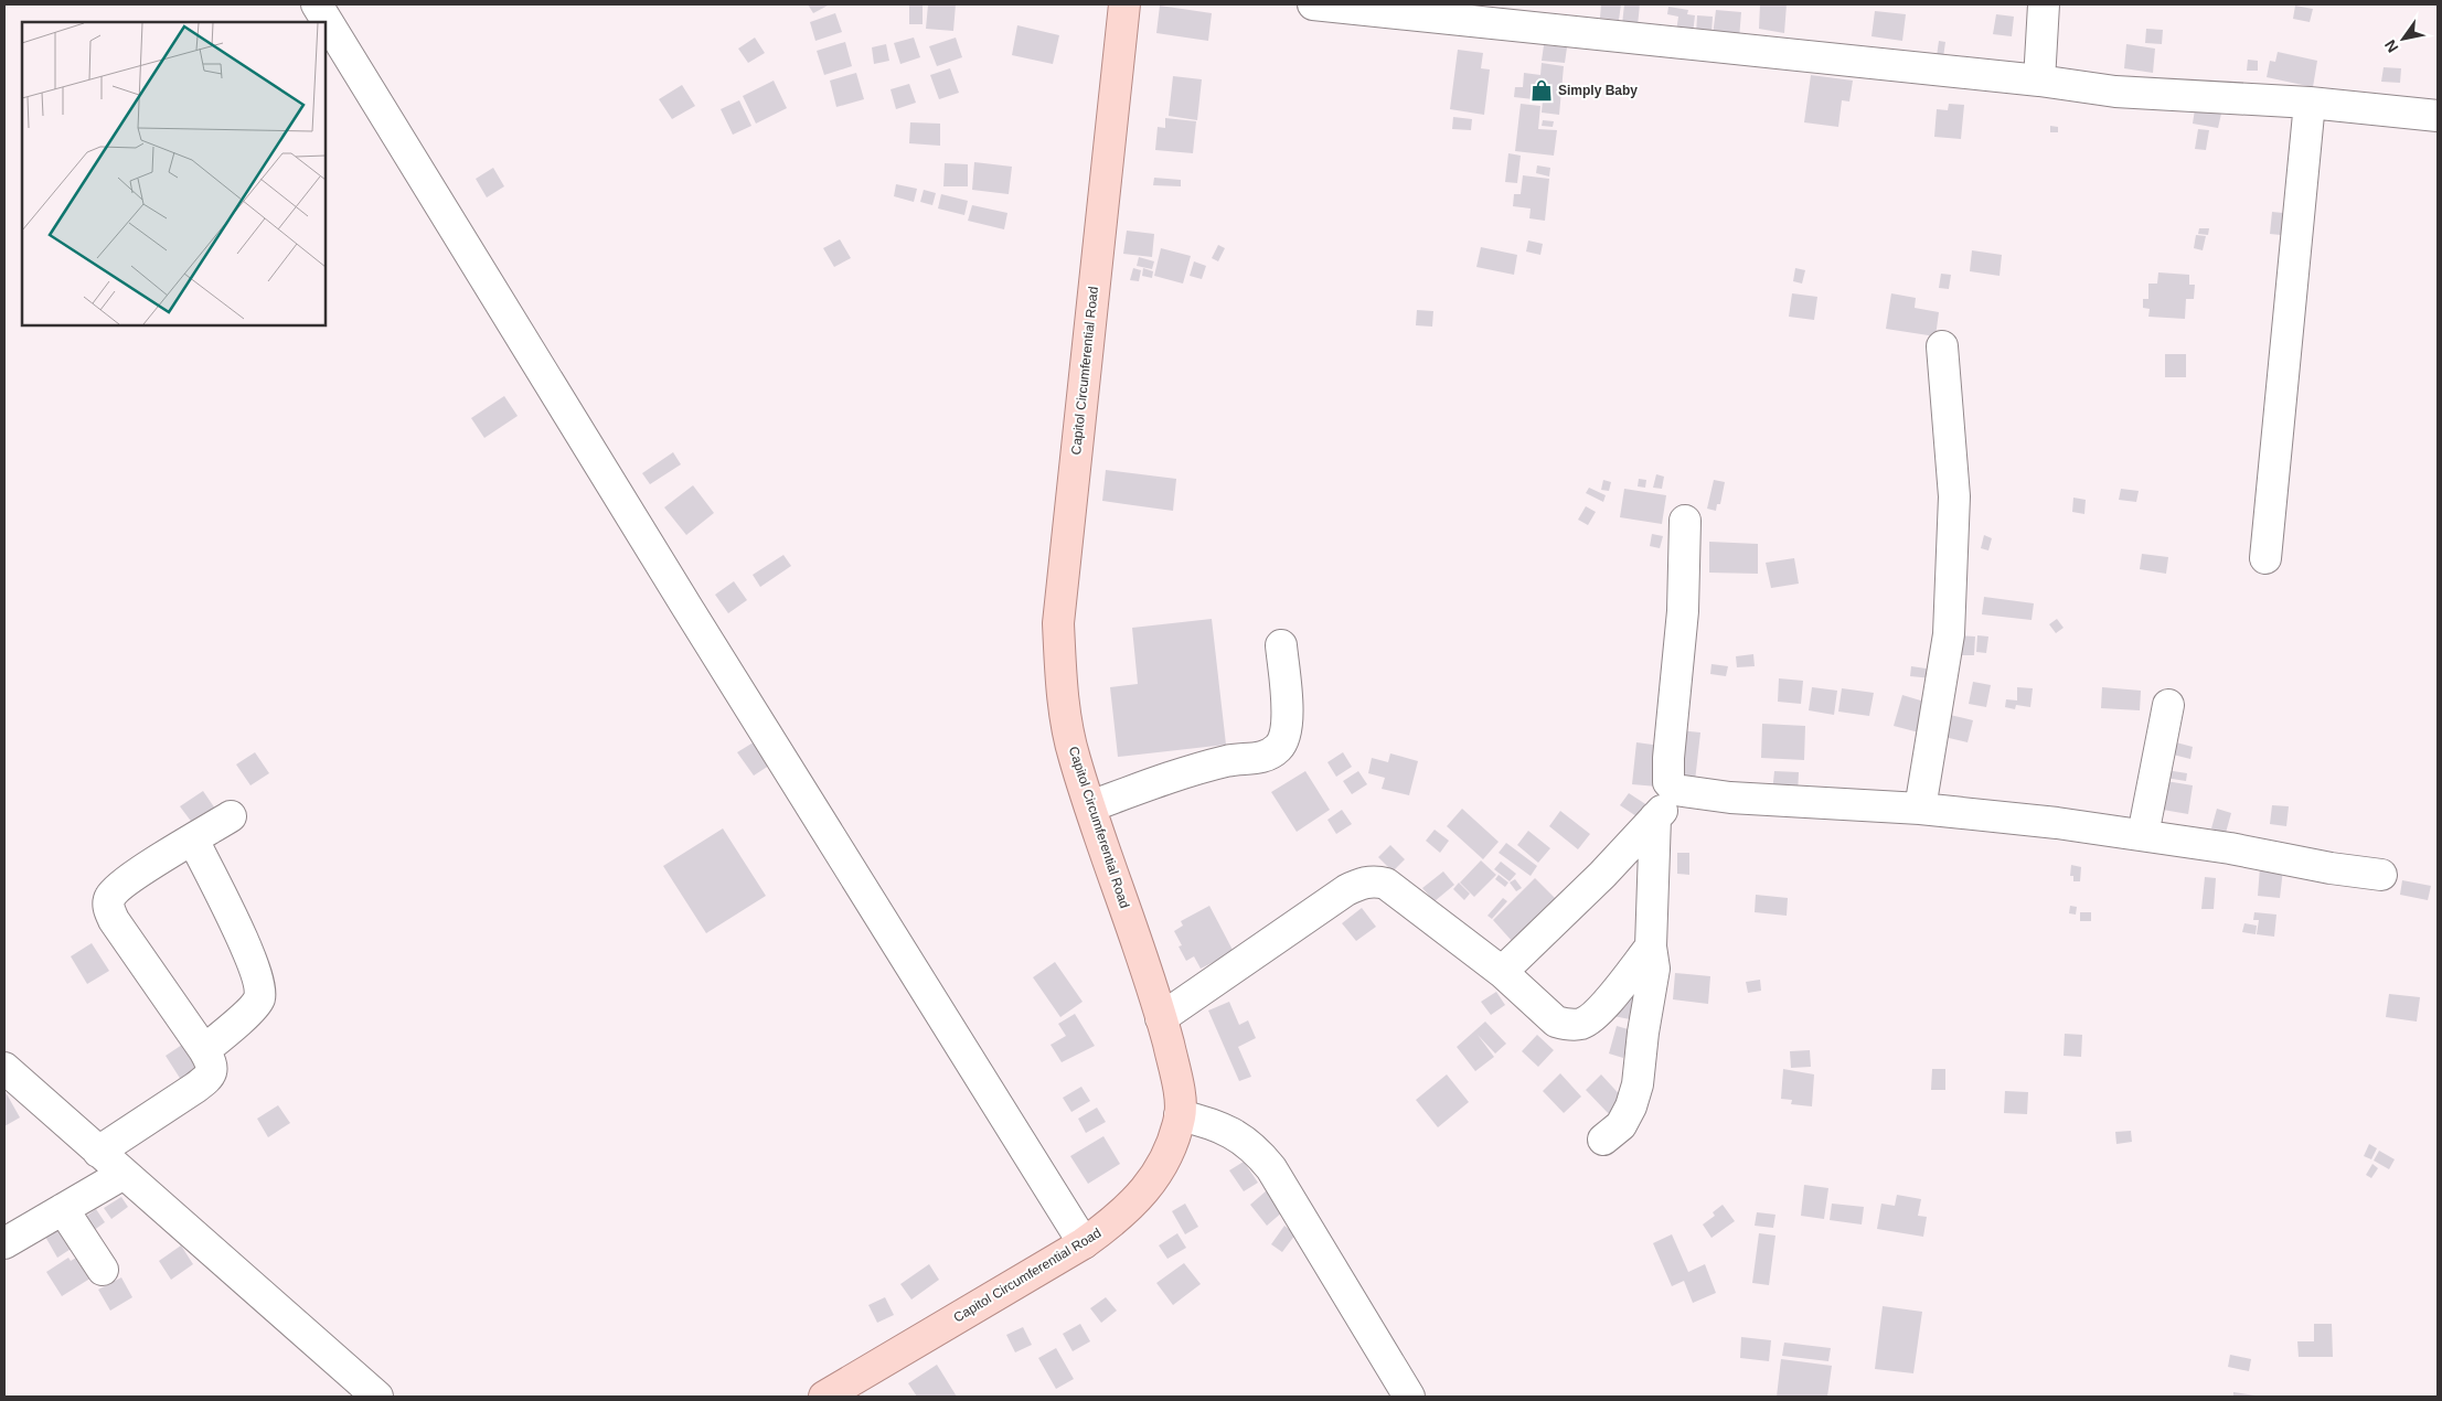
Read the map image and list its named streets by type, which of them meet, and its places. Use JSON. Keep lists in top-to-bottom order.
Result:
{
  "streets": {
    "main road": ["Capitol Circumferential Road"]
  },
  "places": {
    "shop": ["Simply Baby"]
  },
  "north": "bottom left"
}
